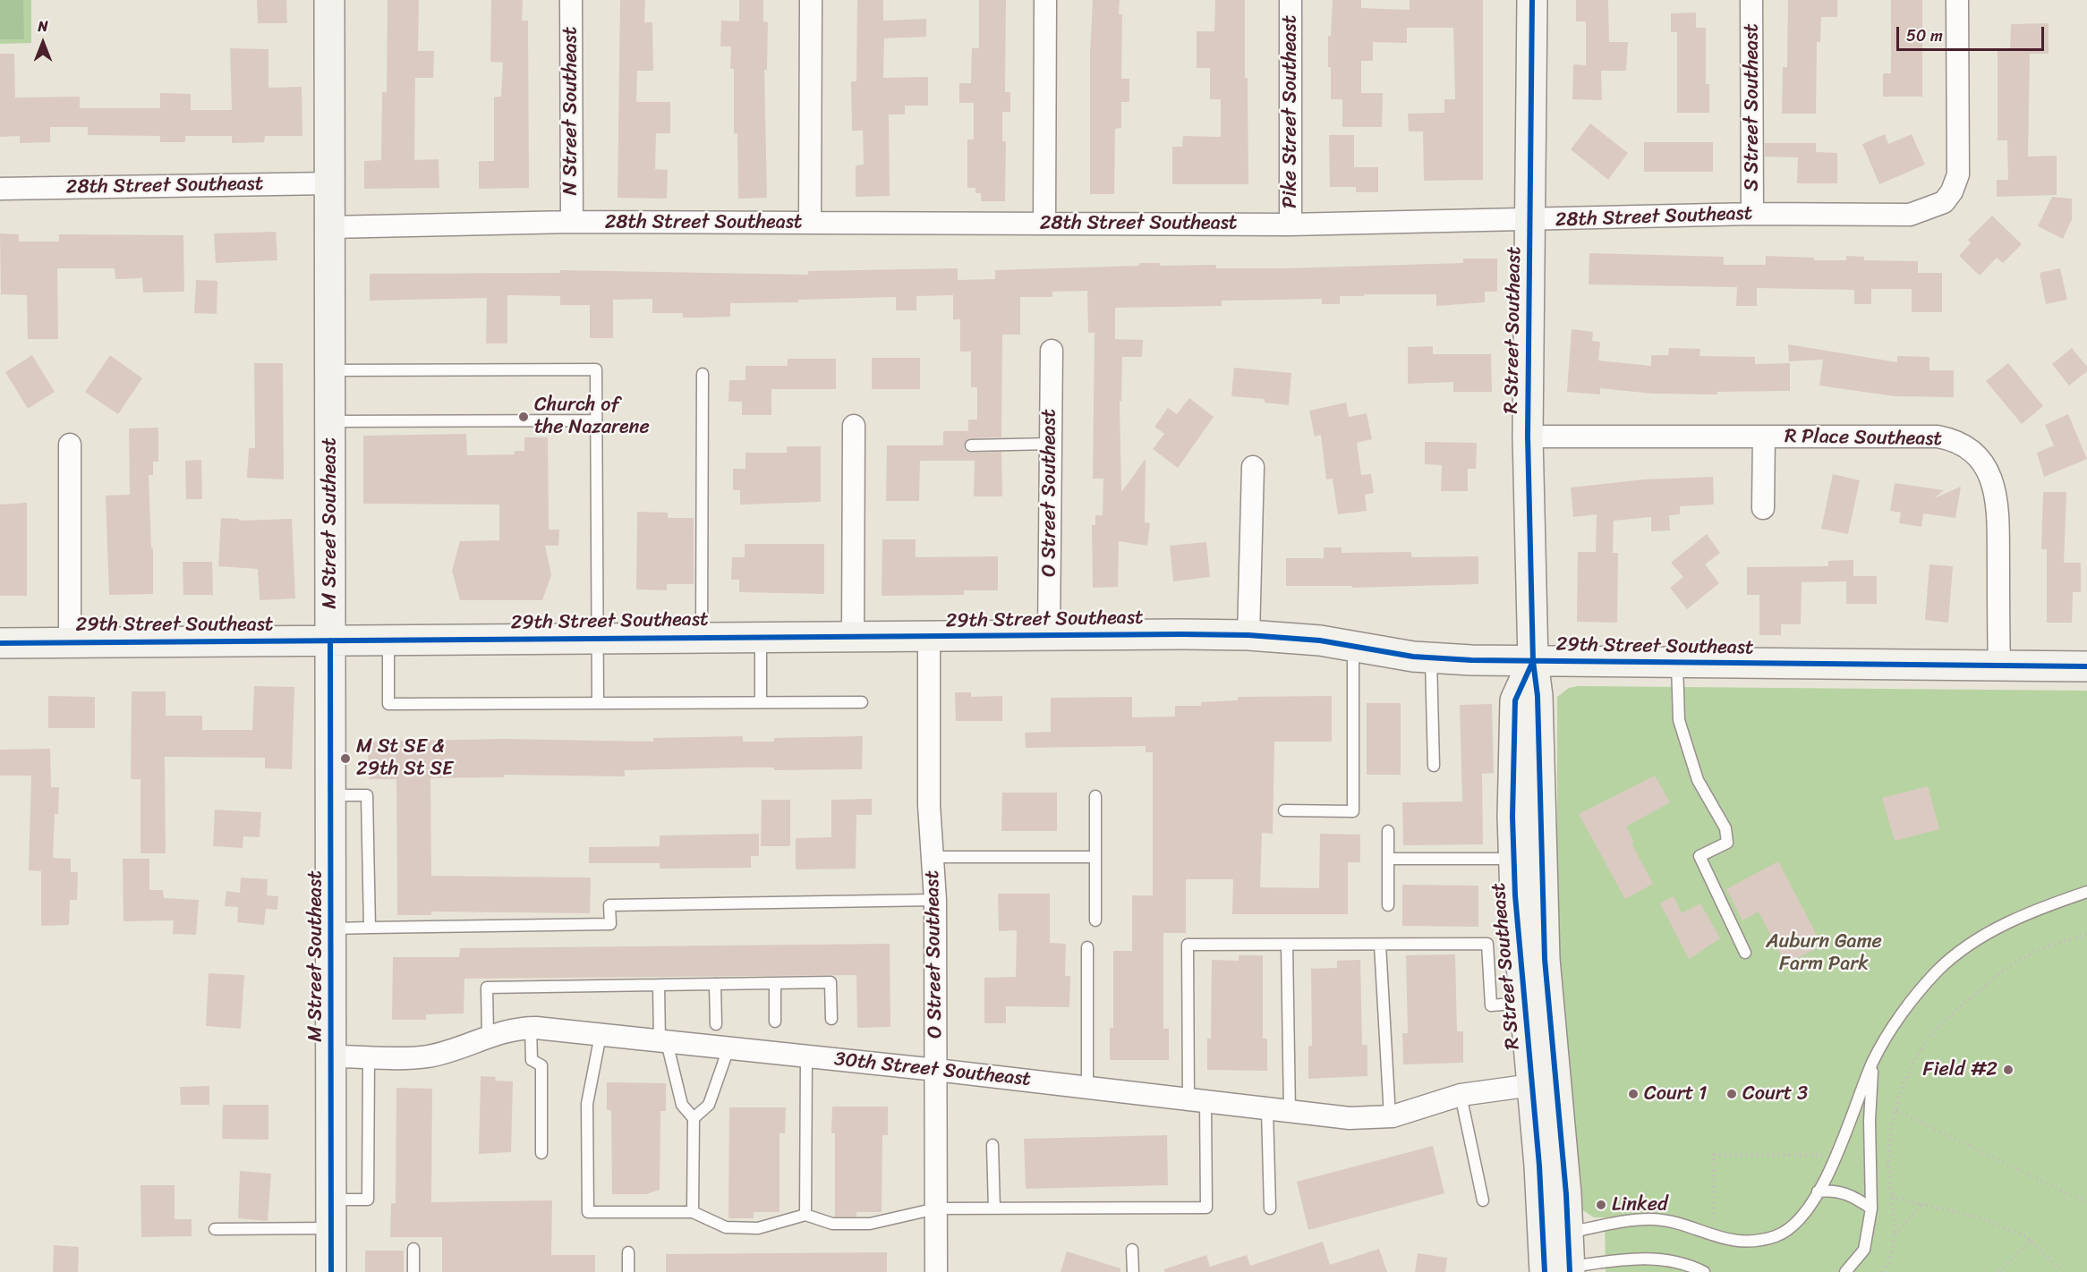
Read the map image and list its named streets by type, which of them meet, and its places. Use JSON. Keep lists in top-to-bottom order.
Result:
{
  "streets": {
    "street": [
      "S Street Southeast",
      "N Street Southeast",
      "Pike Street Southeast",
      "28th Street Southeast",
      "R Street Southeast",
      "R Place Southeast",
      "O Street Southeast",
      "M Street Southeast",
      "29th Street Southeast",
      "30th Street Southeast"
    ]
  },
  "crossings": [
    ["S Street Southeast", "28th Street Southeast"],
    ["N Street Southeast", "28th Street Southeast"],
    ["Pike Street Southeast", "28th Street Southeast"],
    ["28th Street Southeast", "R Street Southeast"],
    ["28th Street Southeast", "M Street Southeast"],
    ["R Street Southeast", "R Place Southeast"],
    ["R Street Southeast", "29th Street Southeast"],
    ["R Street Southeast", "30th Street Southeast"],
    ["R Place Southeast", "29th Street Southeast"],
    ["O Street Southeast", "29th Street Southeast"],
    ["O Street Southeast", "30th Street Southeast"],
    ["M Street Southeast", "29th Street Southeast"],
    ["M Street Southeast", "30th Street Southeast"]
  ],
  "parks": ["Auburn Game Farm Park"],
  "places": [
    "Church of the Nazarene",
    "M St SE & 29th St SE",
    "Field #2",
    "Court 1",
    "Court 3",
    "Linked"
  ],
  "scale_bar": "50 m",
  "north": "top"
}
